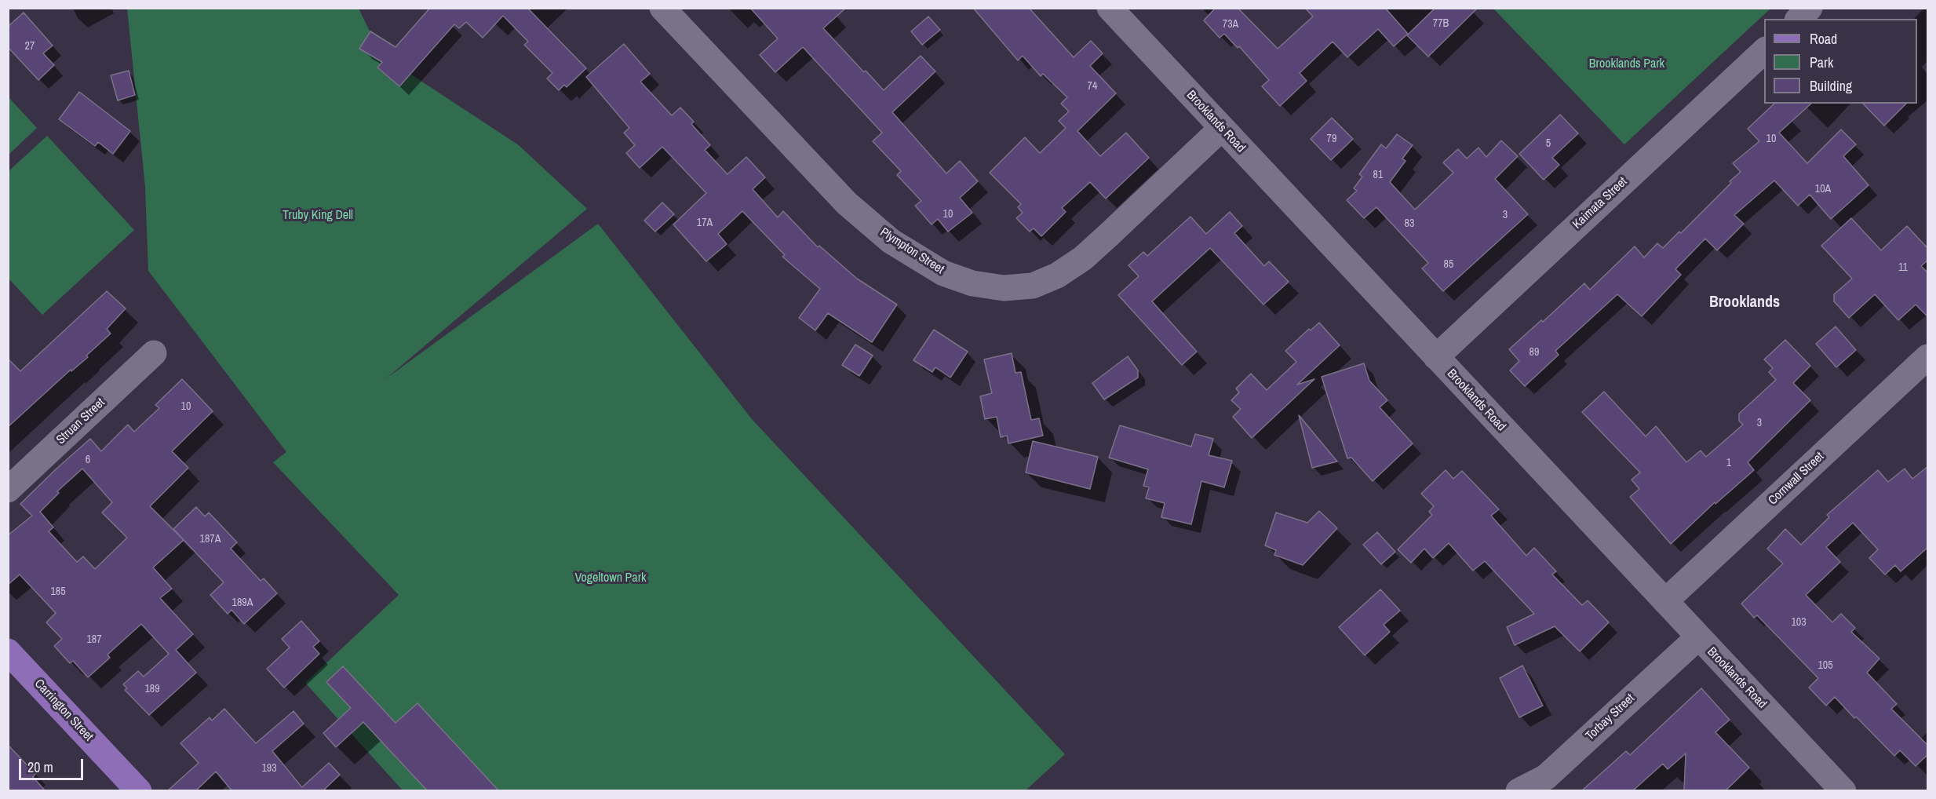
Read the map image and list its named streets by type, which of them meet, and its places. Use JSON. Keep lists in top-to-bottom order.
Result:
{
  "streets": {
    "main road": ["Carrington Street"],
    "street": [
      "Brooklands Road",
      "Kaimata Street",
      "Plympton Street",
      "Struan Street",
      "Cornwall Street",
      "Torbay Street"
    ]
  },
  "crossings": [
    ["Brooklands Road", "Kaimata Street"],
    ["Brooklands Road", "Plympton Street"],
    ["Brooklands Road", "Cornwall Street"],
    ["Brooklands Road", "Torbay Street"]
  ],
  "districts": ["Brooklands"],
  "parks": ["Brooklands Park", "Truby King Dell", "Vogeltown Park"],
  "house_numbers": [
    "77B",
    "73A",
    "27",
    "74",
    "79",
    "10",
    "5",
    "81",
    "10A",
    "10",
    "3",
    "17A",
    "83",
    "85",
    "11",
    "89",
    "10",
    "3",
    "6",
    "1",
    "187A",
    "185",
    "189A",
    "103",
    "187",
    "105",
    "189",
    "193"
  ],
  "legend": ["Road", "Park", "Building"],
  "scale_bar": "20 m"
}
